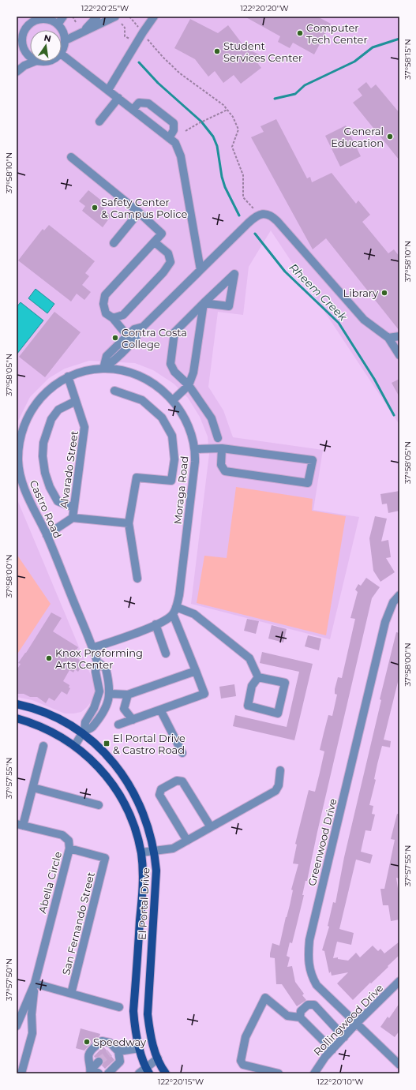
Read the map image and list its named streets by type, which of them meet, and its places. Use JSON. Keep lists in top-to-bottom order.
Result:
{
  "streets": {
    "main road": ["El Portal Drive"],
    "street": [
      "Alvarado Street",
      "Moraga Road",
      "Castro Road",
      "Greenwood Drive",
      "Abella Circle",
      "San Fernando Street",
      "Rollingwood Drive"
    ]
  },
  "crossings": [
    ["Alvarado Street", "Moraga Road"],
    ["Alvarado Street", "Castro Road"],
    ["Moraga Road", "Castro Road"],
    ["Castro Road", "El Portal Drive"],
    ["Greenwood Drive", "Rollingwood Drive"],
    ["Abella Circle", "San Fernando Street"]
  ],
  "water": ["Rheem Creek"],
  "places": {
    "other": [
      "Computer Tech Center",
      "Student Services Center",
      "General Education",
      "Safety Center & Campus Police",
      "Library",
      "Contra Costa College",
      "Knox Proforming Arts Center",
      "Speedway"
    ],
    "transit": ["El Portal Drive & Castro Road"]
  },
  "north": "top",
  "coordinates": [
    "122°20'25\"W",
    "122°20'20\"W",
    "37°58'15\"N",
    "37°58'10\"N",
    "37°58'05\"N",
    "37°58'00\"N",
    "37°57'55\"N",
    "37°57'50\"N",
    "122°20'15\"W",
    "122°20'10\"W"
  ]
}
